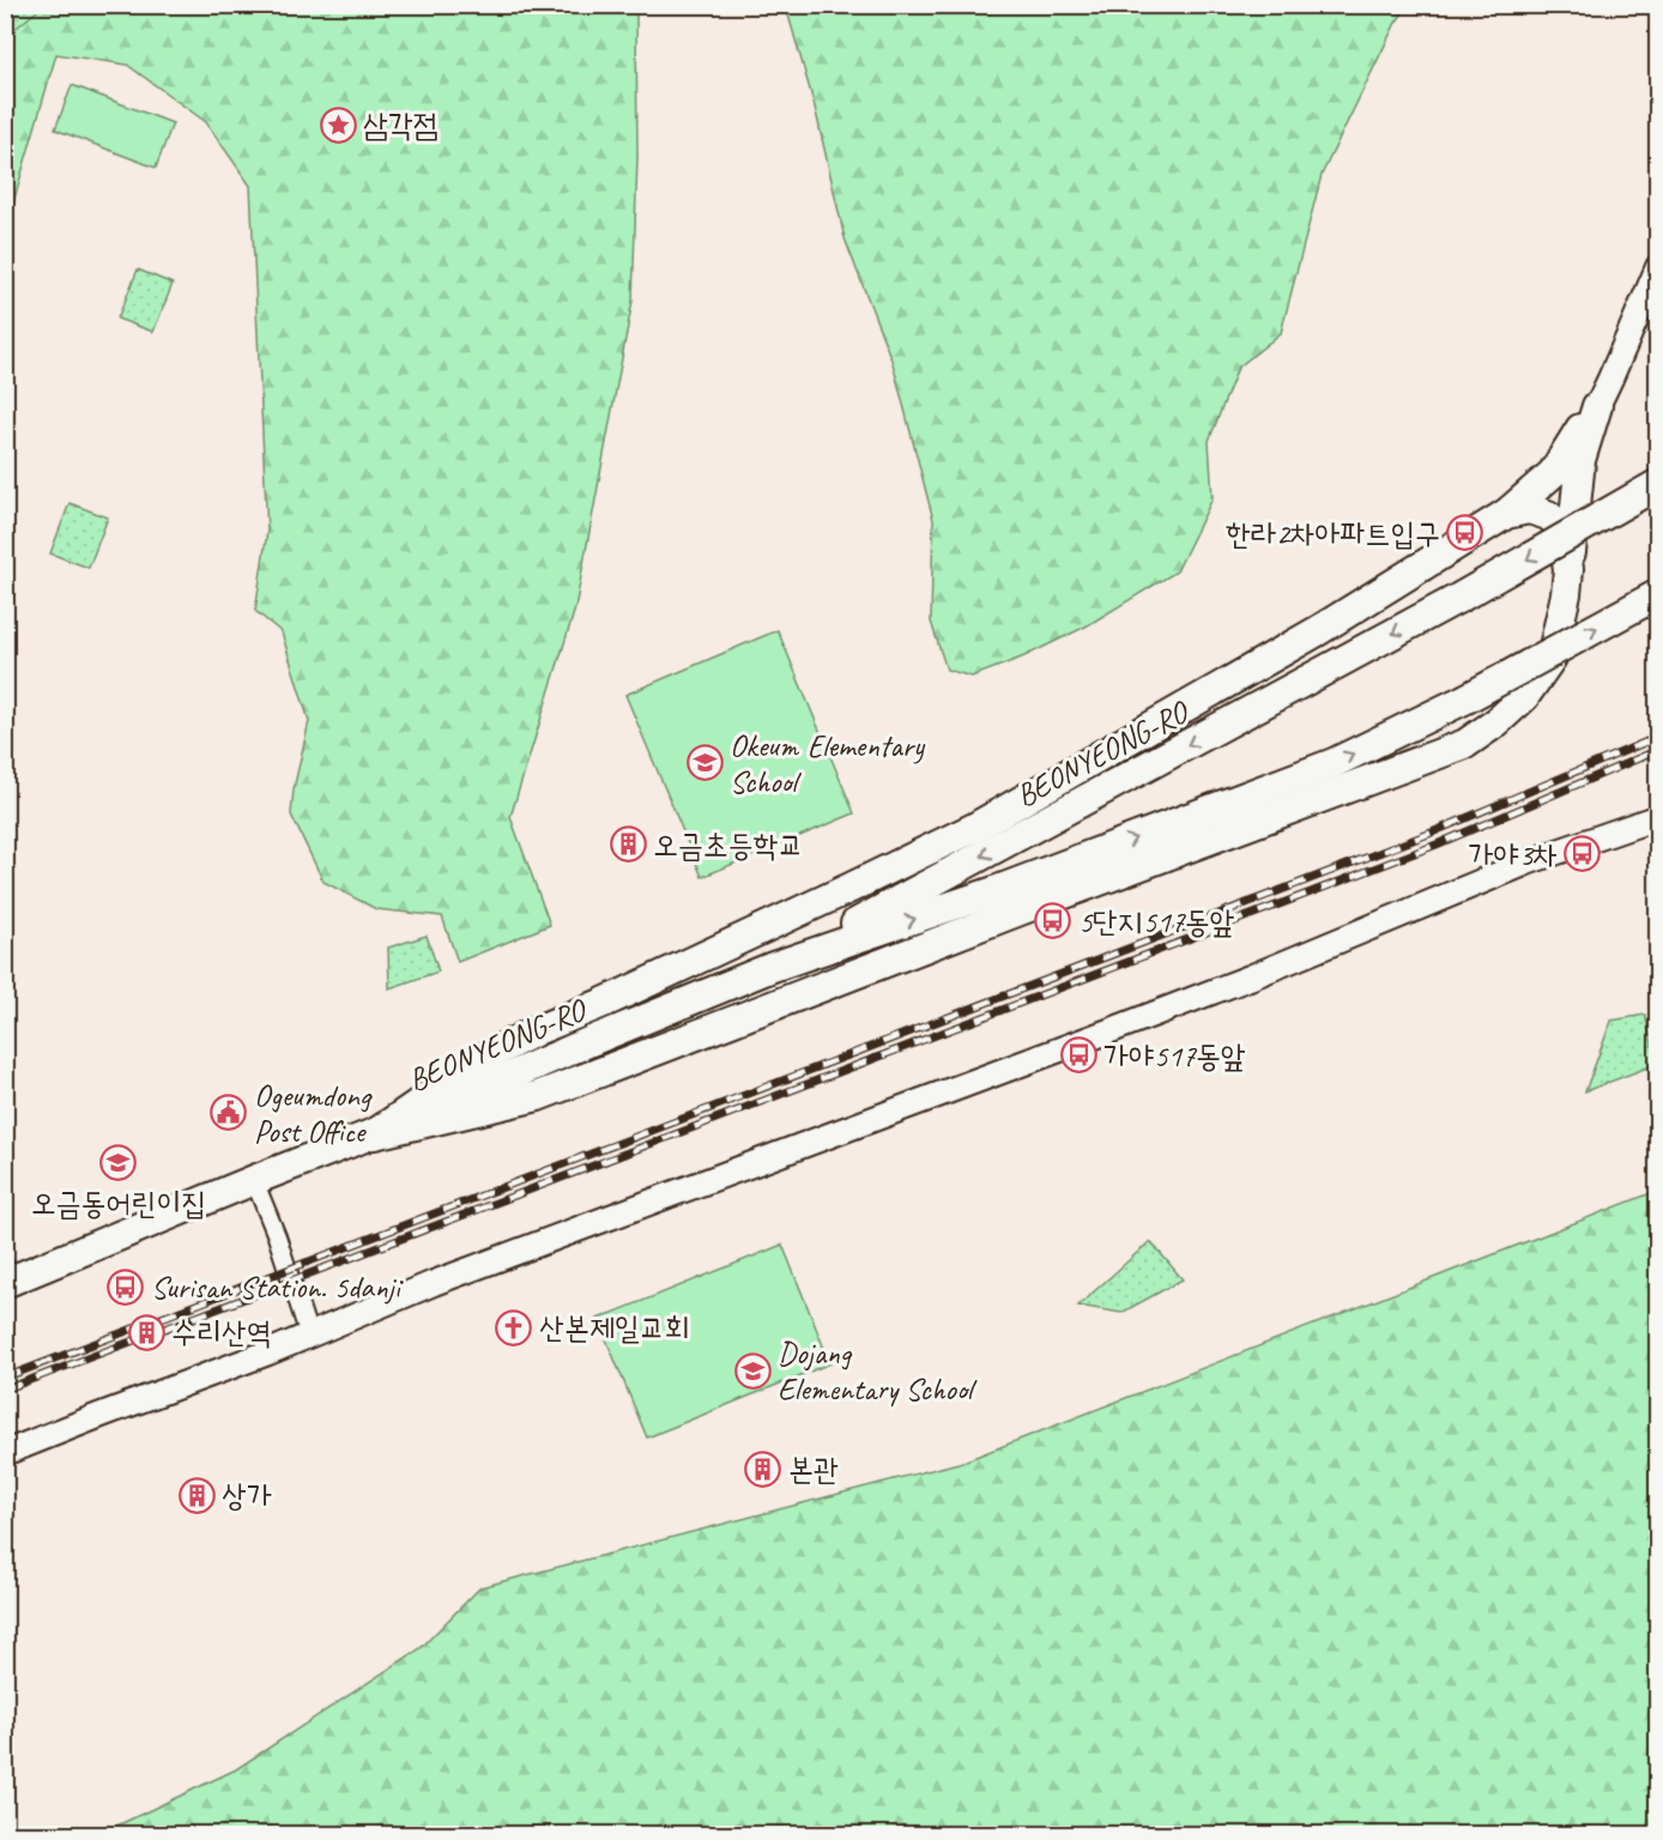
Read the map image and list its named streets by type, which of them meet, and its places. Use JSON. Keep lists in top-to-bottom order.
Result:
{
  "streets": {
    "street": ["BEONYEONG-RO"]
  },
  "places": {
    "place": ["삼각점"],
    "bus stop": [
      "한라2차아파트입구",
      "가야3차",
      "5단지517동앞",
      "가야517동앞",
      "Surisan Station. 5danji"
    ],
    "school or university": ["Okeum Elementary School", "오금동어린이집", "Dojang Elementary School"],
    "building": [
      "오금초등학교",
      "수리산역",
      "본관",
      "상가"
    ],
    "public building": ["Ogeumdong Post Office"],
    "church": ["산본제일교회"]
  }
}
